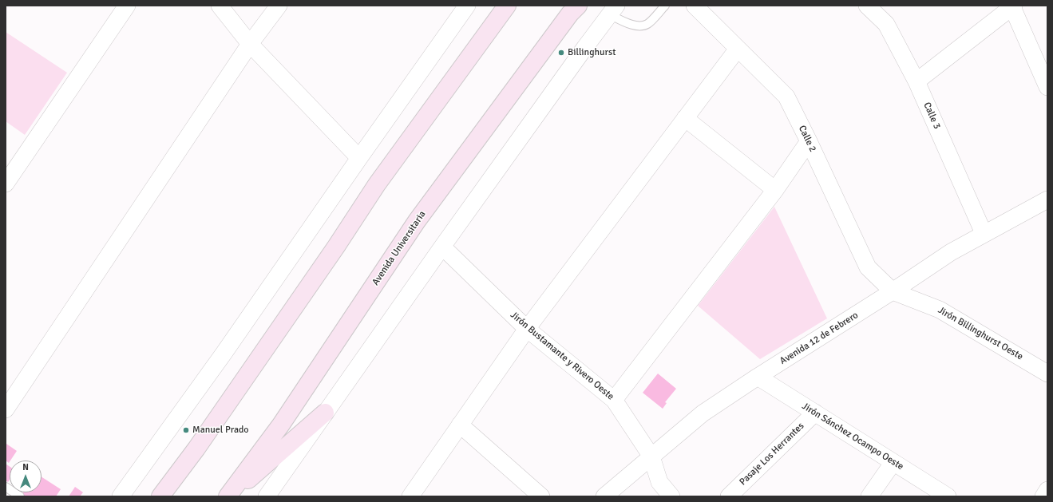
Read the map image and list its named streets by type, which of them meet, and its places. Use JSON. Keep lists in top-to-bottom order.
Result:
{
  "streets": {
    "street": [
      "Calle 3",
      "Calle 2",
      "Avenida Universitaria",
      "Jirón Billinghurst Oeste",
      "Avenida 12 de Febrero",
      "Jirón Bustamante y Rivero Oeste",
      "Jirón Sánchez Ocampo Oeste",
      "Pasaje Los Herrantes"
    ]
  },
  "crossings": [
    ["Calle 3", "Avenida 12 de Febrero"],
    ["Calle 2", "Jirón Billinghurst Oeste"],
    ["Calle 2", "Avenida 12 de Febrero"],
    ["Jirón Billinghurst Oeste", "Avenida 12 de Febrero"],
    ["Avenida 12 de Febrero", "Jirón Bustamante y Rivero Oeste"],
    ["Avenida 12 de Febrero", "Jirón Sánchez Ocampo Oeste"],
    ["Jirón Sánchez Ocampo Oeste", "Pasaje Los Herrantes"]
  ],
  "places": ["Billinghurst", "Manuel Prado"],
  "north": "top"
}
